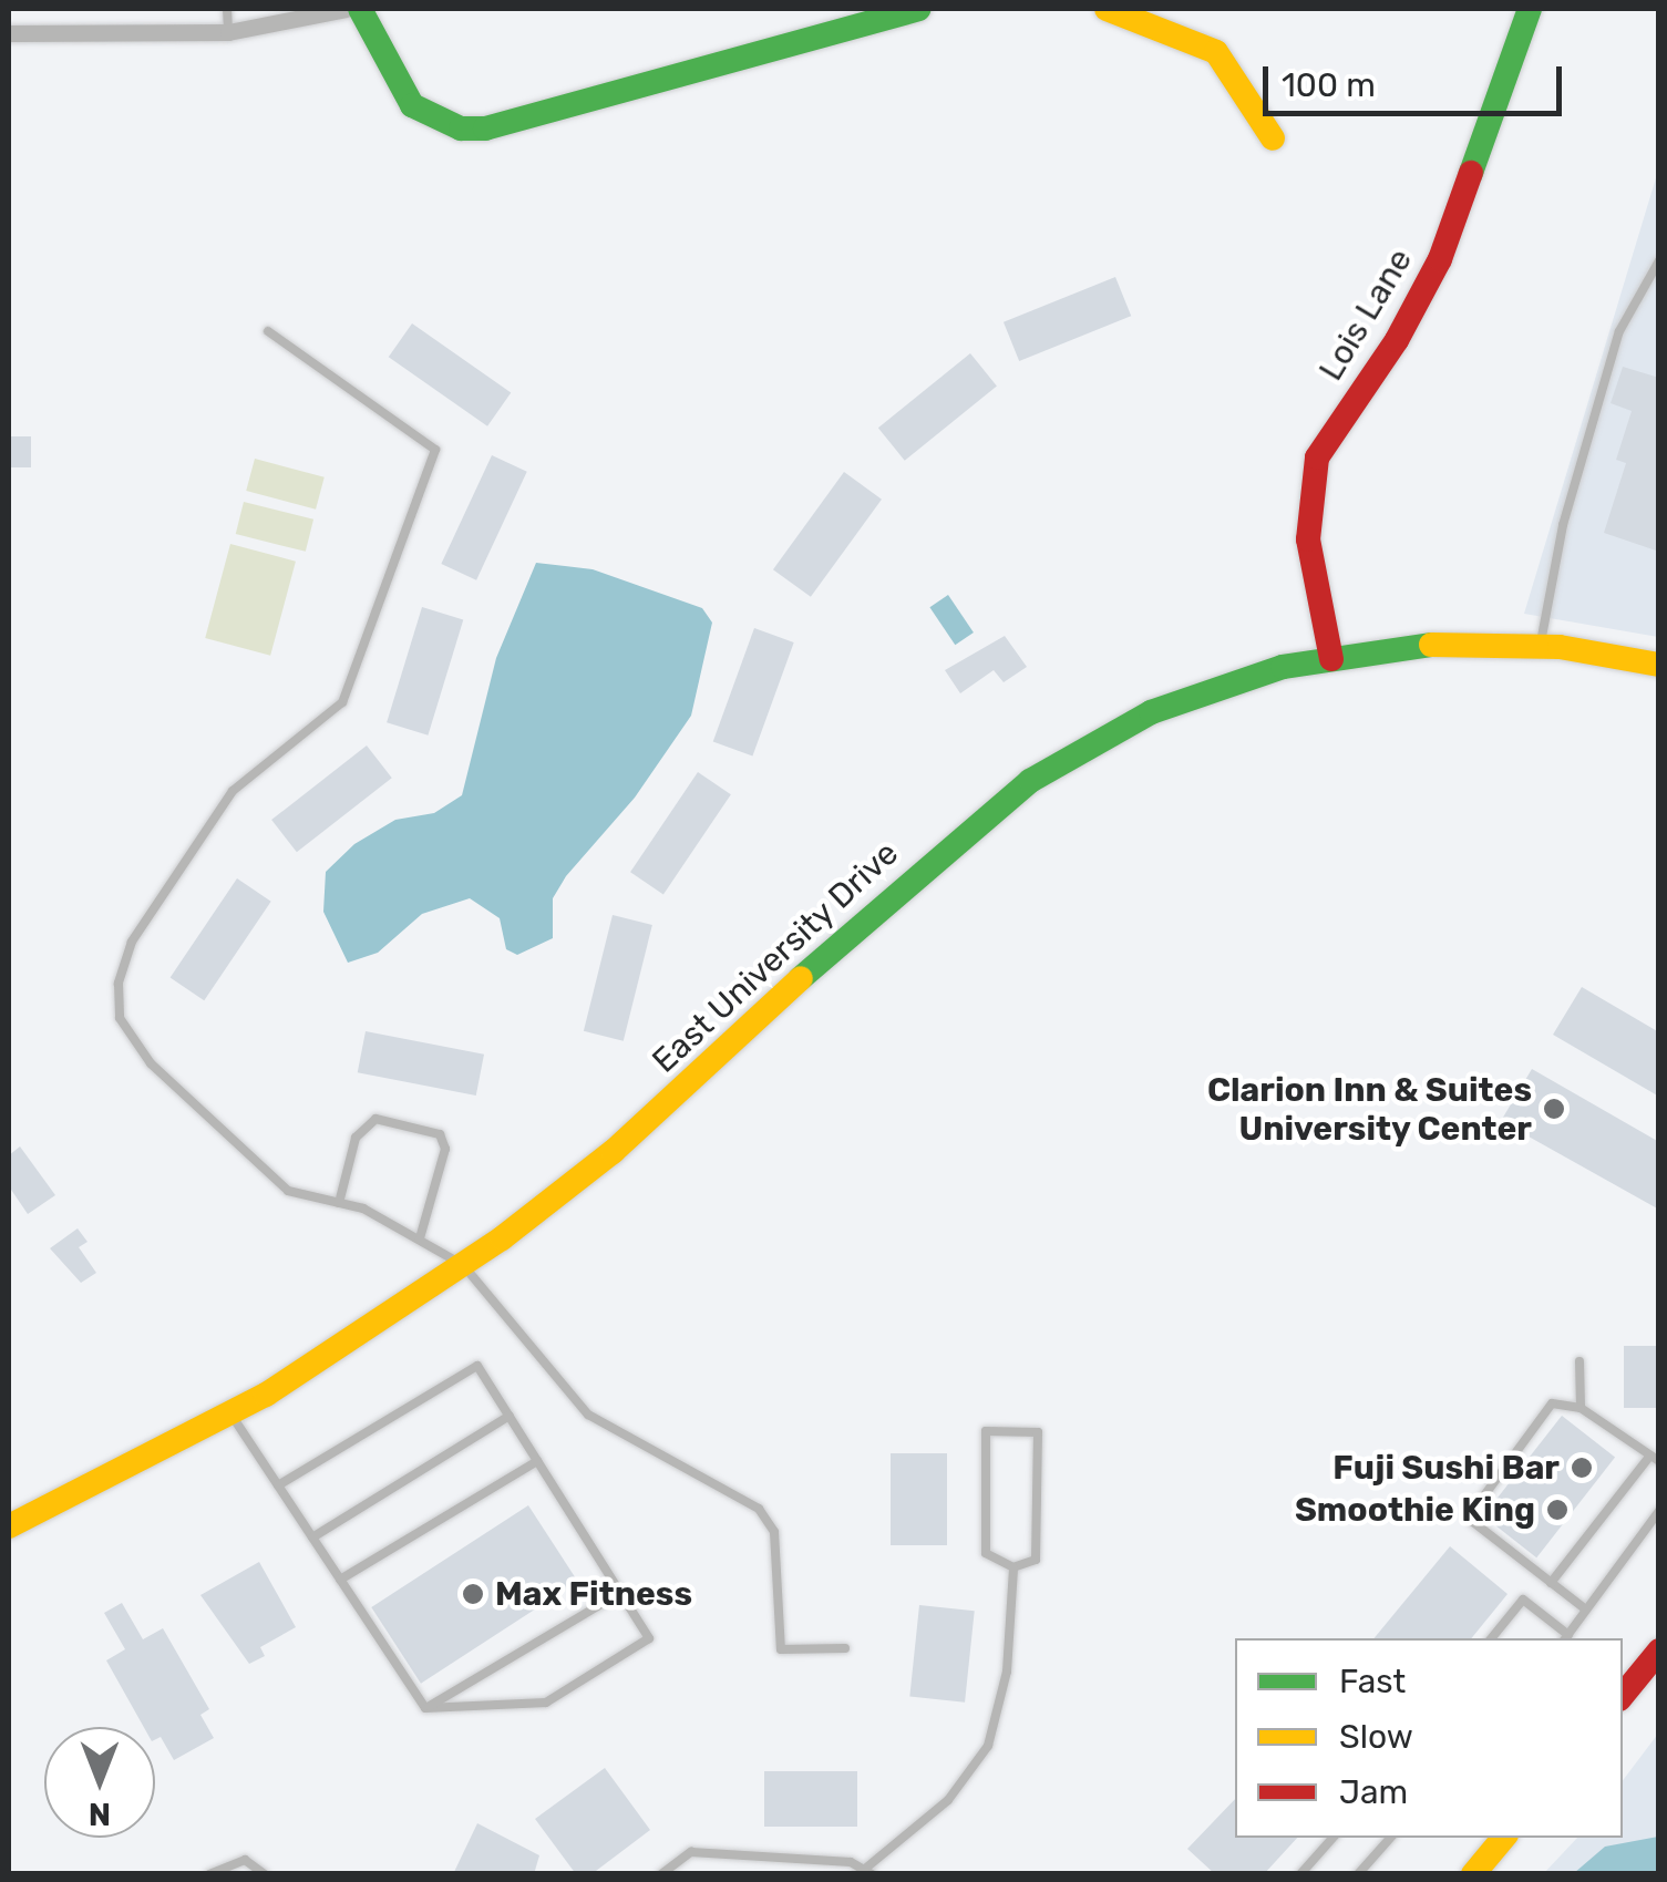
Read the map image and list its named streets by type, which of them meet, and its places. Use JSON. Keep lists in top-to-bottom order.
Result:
{
  "streets": {
    "main road": ["Lois Lane", "East University Drive"]
  },
  "crossings": [
    ["Lois Lane", "East University Drive"]
  ],
  "places": [
    "Clarion Inn & Suites University Center",
    "Fuji Sushi Bar",
    "Smoothie King",
    "Max Fitness"
  ],
  "legend": ["Fast", "Slow", "Jam"],
  "scale_bar": "100 m",
  "north": "bottom"
}
